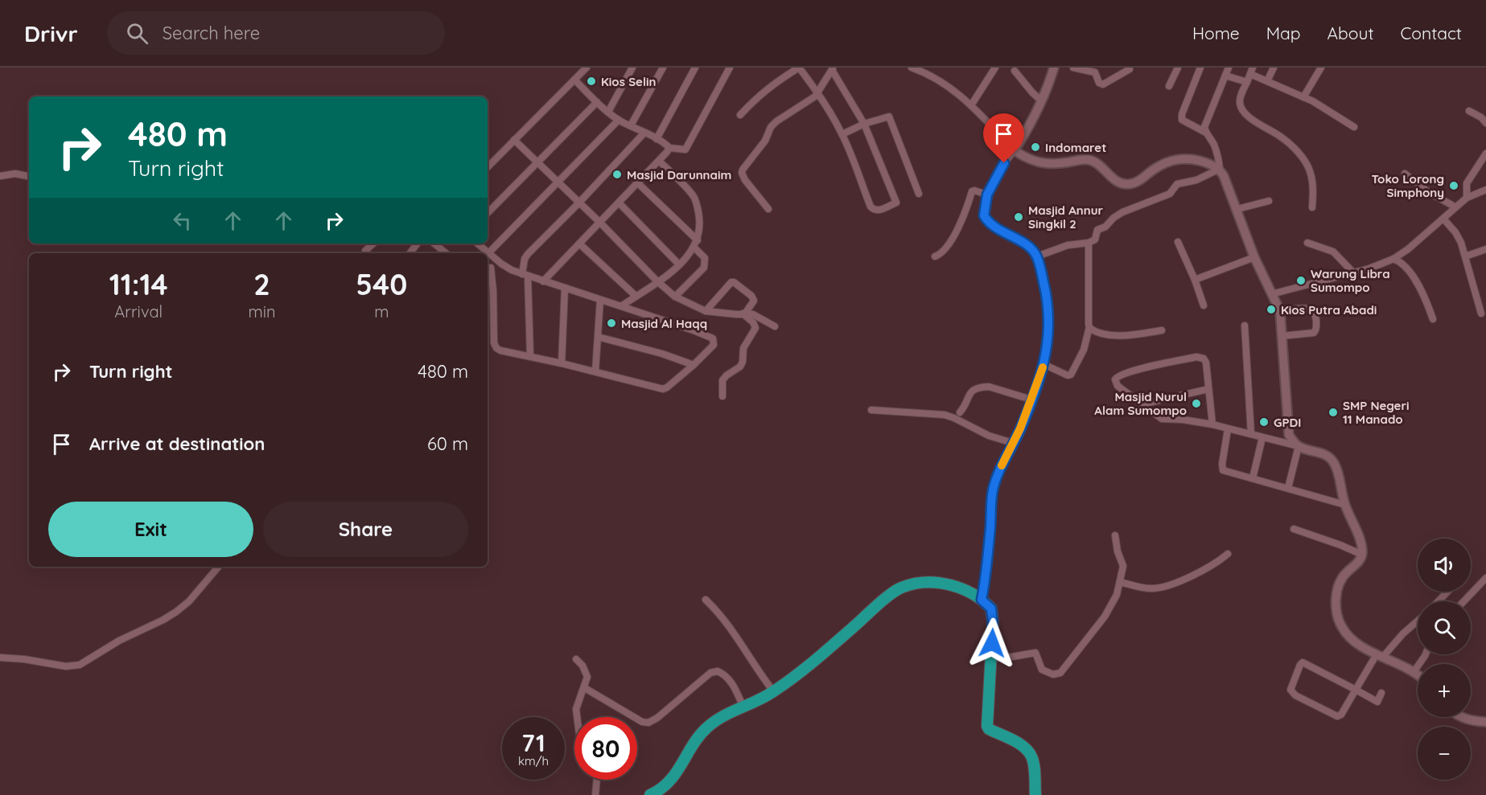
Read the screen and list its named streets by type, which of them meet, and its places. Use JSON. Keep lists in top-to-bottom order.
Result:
{
  "places": [
    "Kios Selin",
    "Indomaret",
    "Masjid Darunnaim",
    "Toko Lorong Simphony",
    "Masjid Annur Singkil 2",
    "Warung Libra Sumompo",
    "Kios Putra Abadi",
    "Masjid Al Haqq",
    "Masjid Nurul Alam Sumompo",
    "SMP Negeri 11 Manado",
    "GPDI"
  ],
  "page": {
    "header": "Drivr",
    "search": "Search here",
    "nav": [
      "Home",
      "Map",
      "About",
      "Contact"
    ],
    "turn": ["480 m", "Turn right"],
    "eta": [
      "11:14",
      "Arrival",
      "2",
      "min",
      "540",
      "m"
    ],
    "list": [
      {
        "name": "Turn right",
        "value": "480 m"
      },
      {
        "name": "Arrive at destination",
        "value": "60 m"
      }
    ],
    "buttons": ["Exit", "Share"],
    "map_buttons": ["+", "−"],
    "speed": "71 km/h",
    "limit": "80"
  }
}
